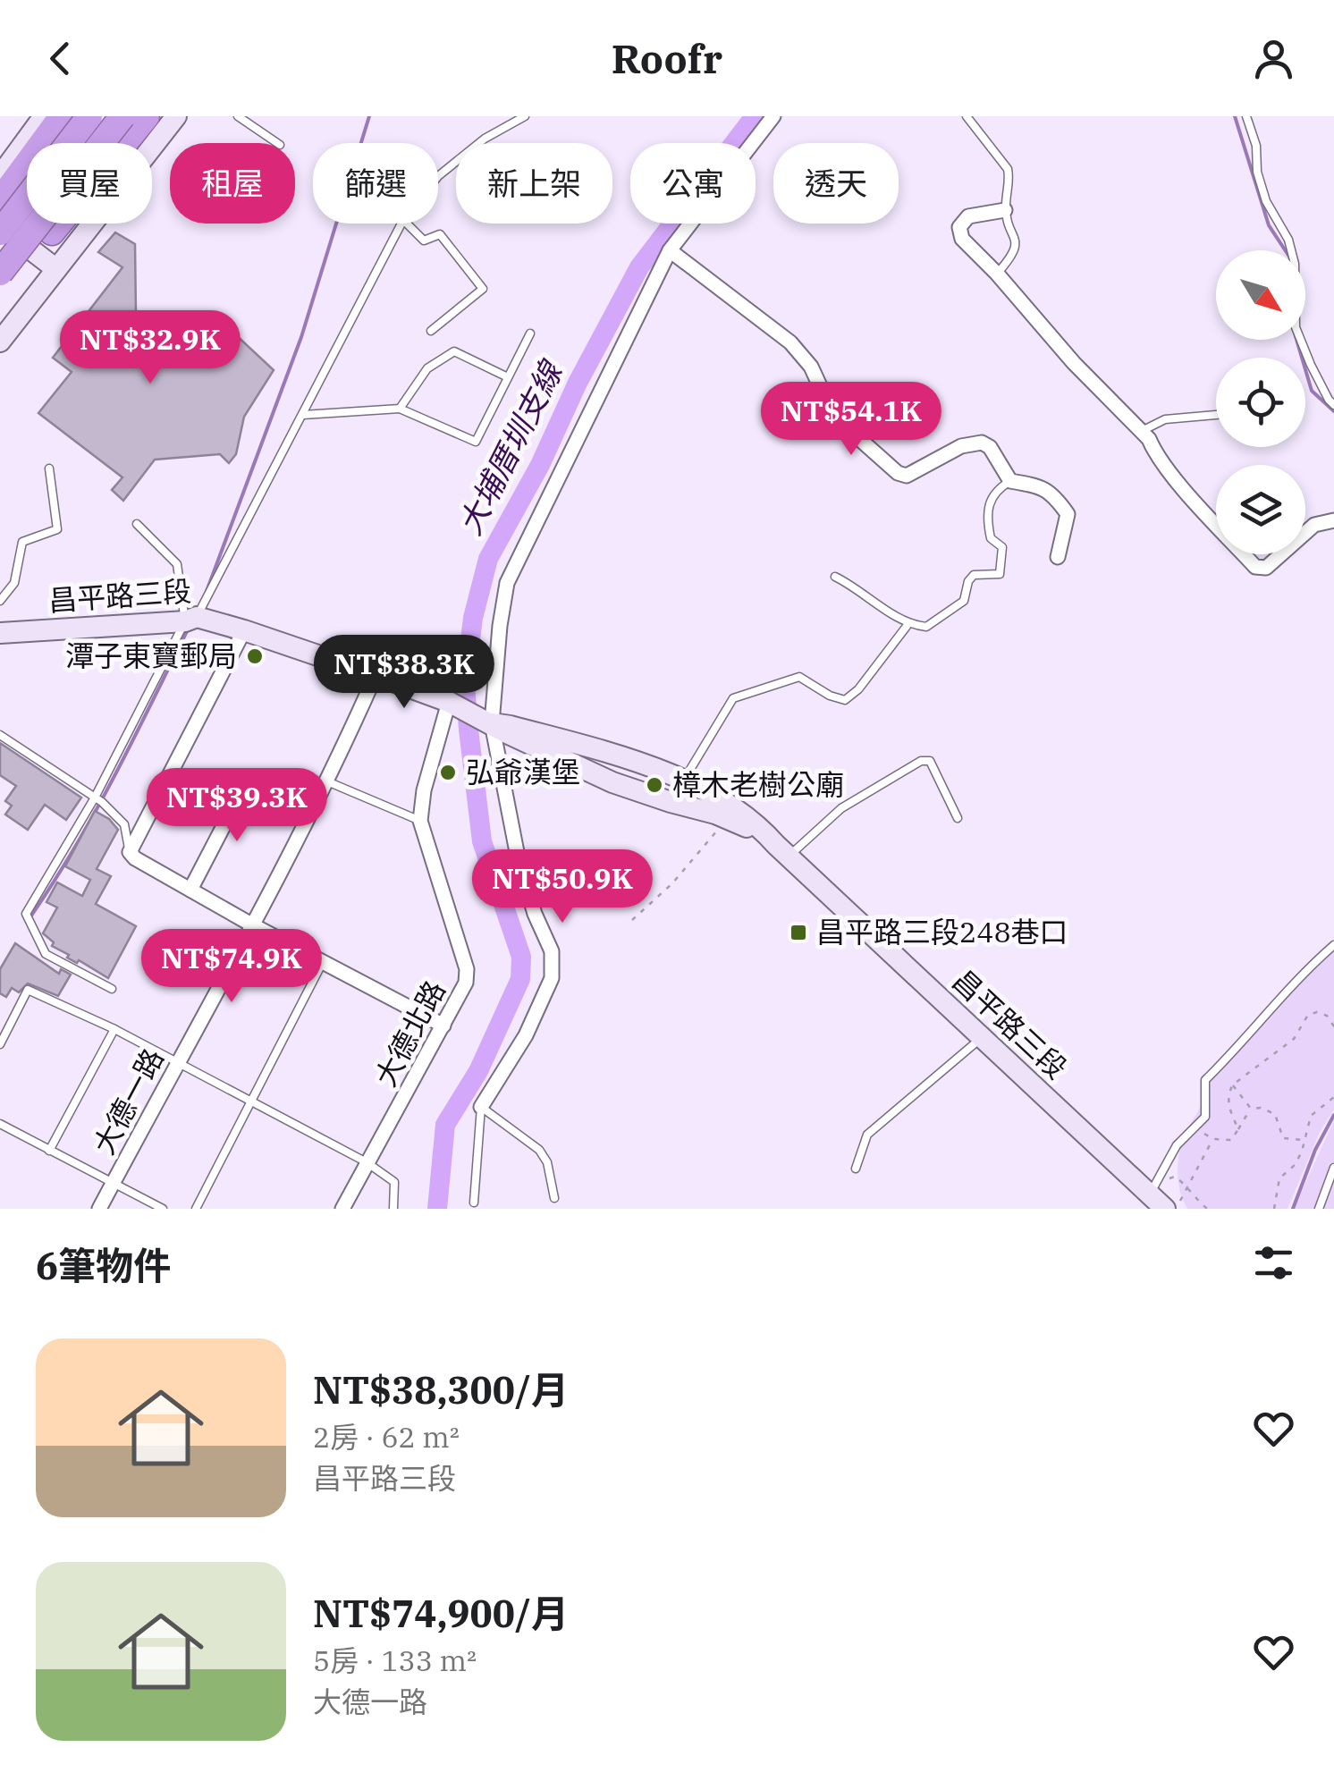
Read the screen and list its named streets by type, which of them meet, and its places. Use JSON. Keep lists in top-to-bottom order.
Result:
{
  "streets": {
    "street": ["昌平路三段", "大德北路", "大德一路"]
  },
  "crossings": [
    ["昌平路三段", "大德一路"]
  ],
  "water": ["大埔厝圳支線"],
  "places": {
    "other": ["潭子東寶郵局", "弘爺漢堡", "樟木老樹公廟"],
    "transit": ["昌平路三段248巷口"]
  },
  "north": "bottom right",
  "page": {
    "header": "Roofr",
    "chip": [
      "買屋",
      "租屋",
      "篩選",
      "新上架",
      "公寓",
      "透天"
    ],
    "price": [
      "NT$32.9K",
      "NT$54.1K",
      "NT$38.3K",
      "NT$39.3K",
      "NT$50.9K",
      "NT$74.9K"
    ],
    "heading": "6筆物件",
    "list": [
      {
        "name": "NT$38,300/月",
        "note": "2房 · 62 m² · 昌平路三段"
      },
      {
        "name": "NT$74,900/月",
        "note": "5房 · 133 m² · 大德一路"
      }
    ]
  }
}
